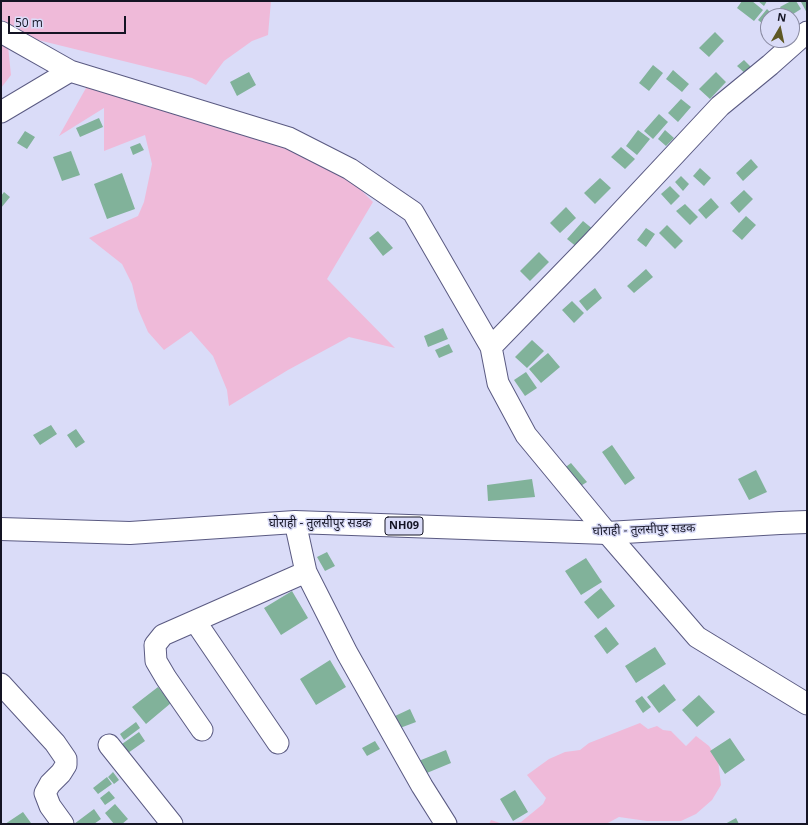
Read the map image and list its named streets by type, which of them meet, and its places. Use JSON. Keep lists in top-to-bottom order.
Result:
{
  "streets": {
    "main road": ["घोराही - तुलसीपुर सडक", "NH09"]
  },
  "scale_bar": "50 m",
  "north": "top"
}
